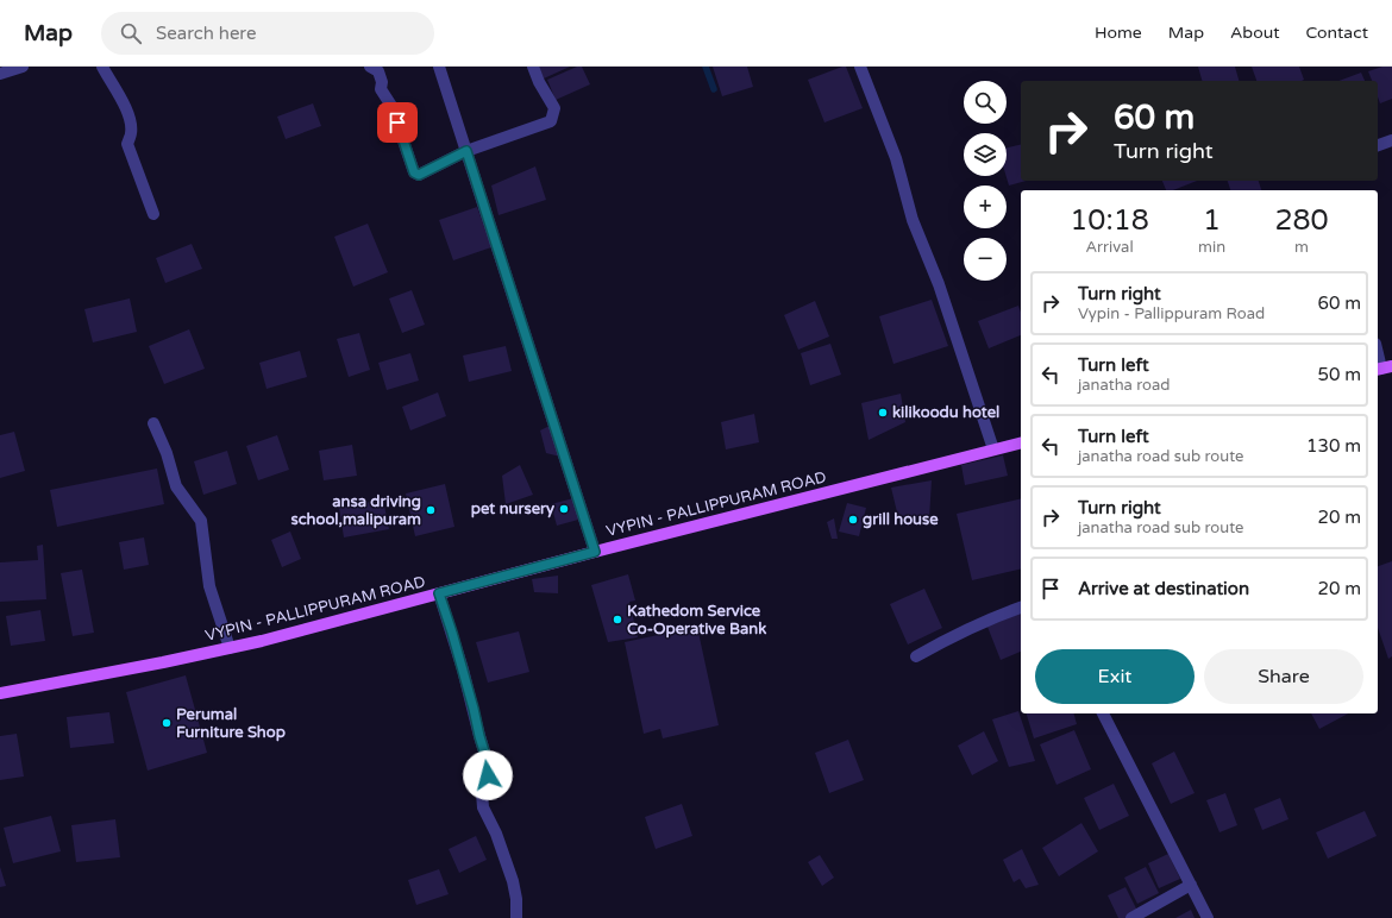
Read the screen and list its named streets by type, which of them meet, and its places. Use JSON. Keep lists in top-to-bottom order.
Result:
{
  "streets": {
    "main road": ["VYPIN - PALLIPPURAM ROAD"]
  },
  "places": [
    "kilikoodu hotel",
    "pet nursery",
    "ansa driving school,malipuram",
    "grill house",
    "Kathedom Service Co-Operative Bank",
    "Perumal Furniture Shop"
  ],
  "page": {
    "header": "Map",
    "search": "Search here",
    "nav": [
      "Home",
      "Map",
      "About",
      "Contact"
    ],
    "map_buttons": ["+", "−"],
    "turn": ["60 m", "Turn right"],
    "eta": [
      "10:18",
      "Arrival",
      "1",
      "min",
      "280",
      "m"
    ],
    "list": [
      {
        "name": "Turn right",
        "note": "Vypin - Pallippuram Road",
        "value": "60 m"
      },
      {
        "name": "Turn left",
        "note": "janatha road",
        "value": "50 m"
      },
      {
        "name": "Turn left",
        "note": "janatha road sub route",
        "value": "130 m"
      },
      {
        "name": "Turn right",
        "note": "janatha road sub route",
        "value": "20 m"
      },
      {
        "name": "Arrive at destination",
        "value": "20 m"
      }
    ],
    "buttons": ["Exit", "Share"]
  }
}
